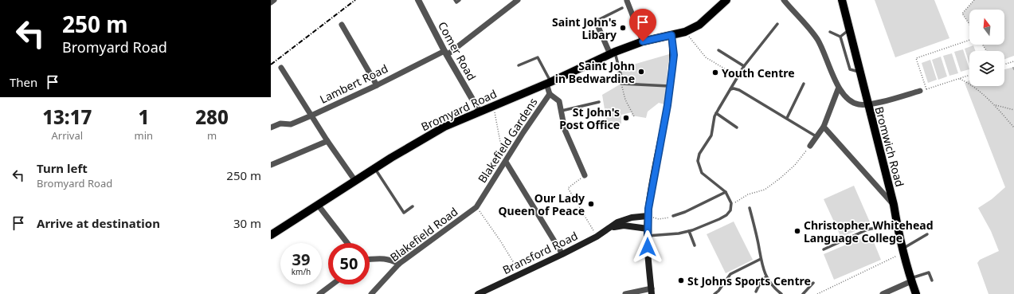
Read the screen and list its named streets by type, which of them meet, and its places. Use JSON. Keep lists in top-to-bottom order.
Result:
{
  "streets": {
    "main road": ["Bromyard Road", "Bromwich Road", "Bransford Road"],
    "street": [
      "Comer Road",
      "Lambert Road",
      "Blakefield Gardens",
      "Blakefield Road"
    ]
  },
  "crossings": [
    ["Comer Road", "Lambert Road"],
    ["Comer Road", "Bromyard Road"],
    ["Bromyard Road", "Blakefield Gardens"],
    ["Blakefield Gardens", "Blakefield Road"]
  ],
  "places": [
    "Saint John's Libary",
    "Saint John in Bedwardine",
    "Youth Centre",
    "St John's Post Office",
    "Our Lady Queen of Peace",
    "Christopher Whitehead Language College",
    "St Johns Sports Centre"
  ],
  "north": "top",
  "page": {
    "turn": ["250 m", "Bromyard Road"],
    "then": "Then",
    "eta": [
      "13:17",
      "Arrival",
      "1",
      "min",
      "280",
      "m"
    ],
    "list": [
      {
        "name": "Turn left",
        "note": "Bromyard Road",
        "value": "250 m"
      },
      {
        "name": "Arrive at destination",
        "value": "30 m"
      }
    ],
    "speed": "39 km/h",
    "limit": "50"
  }
}
